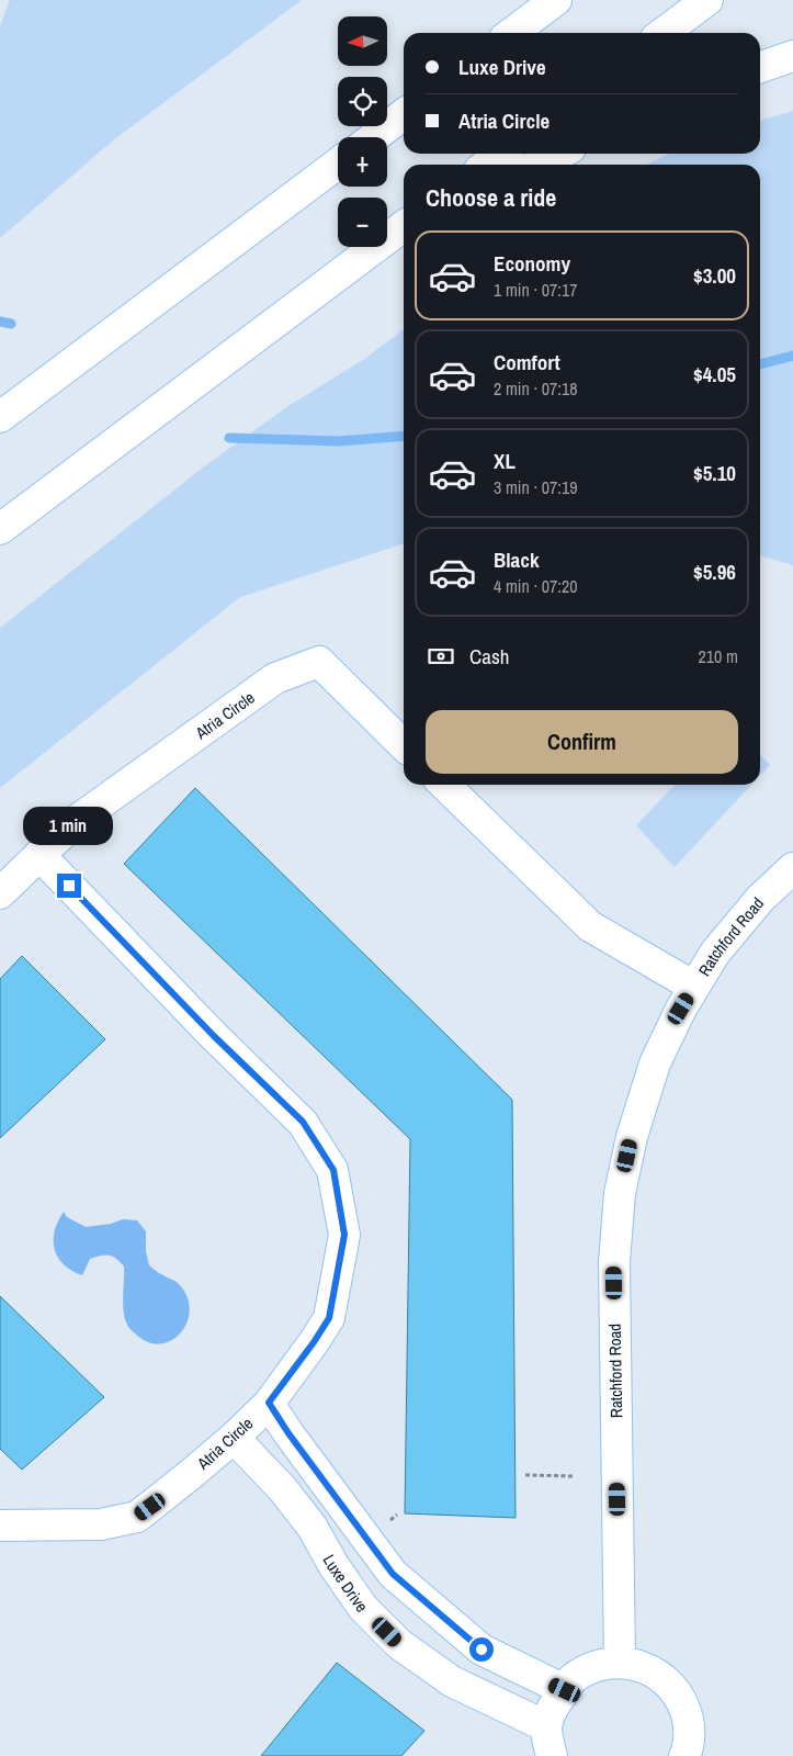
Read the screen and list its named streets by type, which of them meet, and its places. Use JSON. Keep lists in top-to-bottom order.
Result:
{
  "streets": {
    "main road": ["Atria Circle", "Ratchford Road", "Luxe Drive"]
  },
  "crossings": [
    ["Atria Circle", "Luxe Drive"]
  ],
  "north": "left",
  "page": {
    "map_buttons": ["+", "−"],
    "banner": ["Luxe Drive", "Atria Circle"],
    "heading": "Choose a ride",
    "list": [
      {
        "name": "Economy",
        "note": "1 min · 07:17",
        "value": "$3.00"
      },
      {
        "name": "Comfort",
        "note": "2 min · 07:18",
        "value": "$4.05"
      },
      {
        "name": "XL",
        "note": "3 min · 07:19",
        "value": "$5.10"
      },
      {
        "name": "Black",
        "note": "4 min · 07:20",
        "value": "$5.96"
      }
    ],
    "pay": ["Cash", "210 m"],
    "buttons": "Confirm",
    "bubble": "1 min"
  }
}
